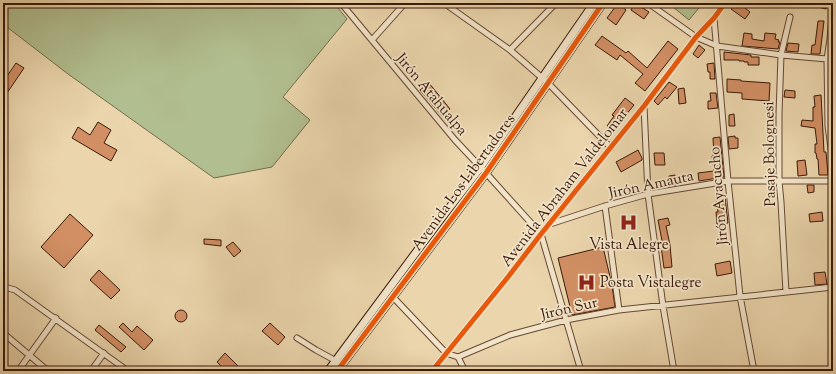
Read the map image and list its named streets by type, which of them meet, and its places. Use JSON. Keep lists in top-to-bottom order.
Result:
{
  "streets": {
    "street": [
      "Jirón Atahualpa",
      "Pasaje Bolognesi",
      "Avenida Los Libertadores",
      "Jirón Amauta",
      "Avenida Abraham Valdelomar",
      "Jirón Ayacucho",
      "Jirón Sur"
    ]
  },
  "crossings": [
    ["Jirón Atahualpa", "Avenida Los Libertadores"],
    ["Jirón Atahualpa", "Avenida Abraham Valdelomar"],
    ["Pasaje Bolognesi", "Jirón Amauta"],
    ["Pasaje Bolognesi", "Jirón Sur"],
    ["Jirón Amauta", "Avenida Abraham Valdelomar"],
    ["Jirón Amauta", "Jirón Ayacucho"],
    ["Avenida Abraham Valdelomar", "Jirón Ayacucho"],
    ["Jirón Ayacucho", "Jirón Sur"]
  ],
  "places": {
    "hospital": ["Vista Alegre", "Posta Vistalegre"]
  }
}
